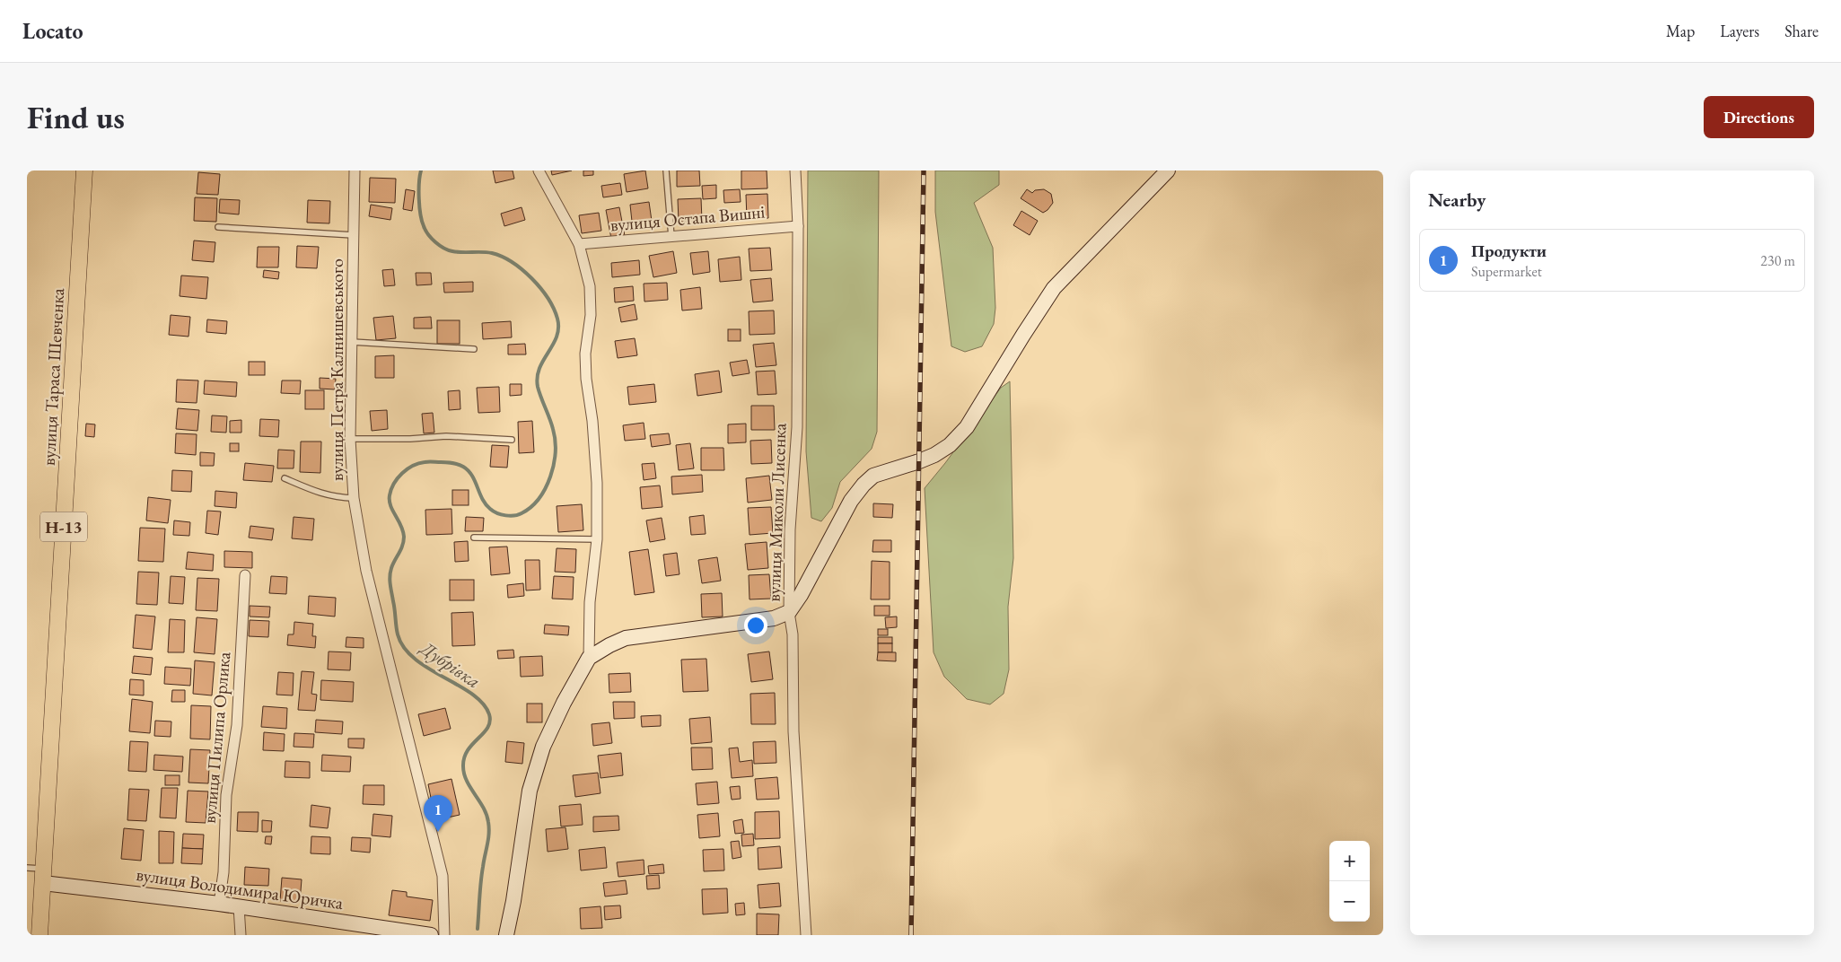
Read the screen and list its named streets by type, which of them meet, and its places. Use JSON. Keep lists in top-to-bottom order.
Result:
{
  "streets": {
    "main road": ["вулиця Тараса Шевченка", "Н-13", "вулиця Володимира Юричка"],
    "street": [
      "вулиця Остапа Вишні",
      "вулиця Петра Калнишевського",
      "вулиця Миколи Лисенка",
      "вулиця Пилипа Орлика"
    ]
  },
  "crossings": [
    ["вулиця Остапа Вишні", "вулиця Миколи Лисенка"],
    ["вулиця Тараса Шевченка", "вулиця Володимира Юричка"],
    ["вулиця Пилипа Орлика", "вулиця Володимира Юричка"]
  ],
  "water": ["Дубрівка"],
  "page": {
    "header": "Locato",
    "nav": ["Map", "Layers", "Share"],
    "buttons": "Directions",
    "title": "Find us",
    "heading": "Nearby",
    "list": [
      {
        "mark": "1",
        "name": "Продукти",
        "note": "Supermarket",
        "value": "230 m"
      }
    ],
    "pins": "1",
    "map_buttons": ["+", "−"]
  }
}
